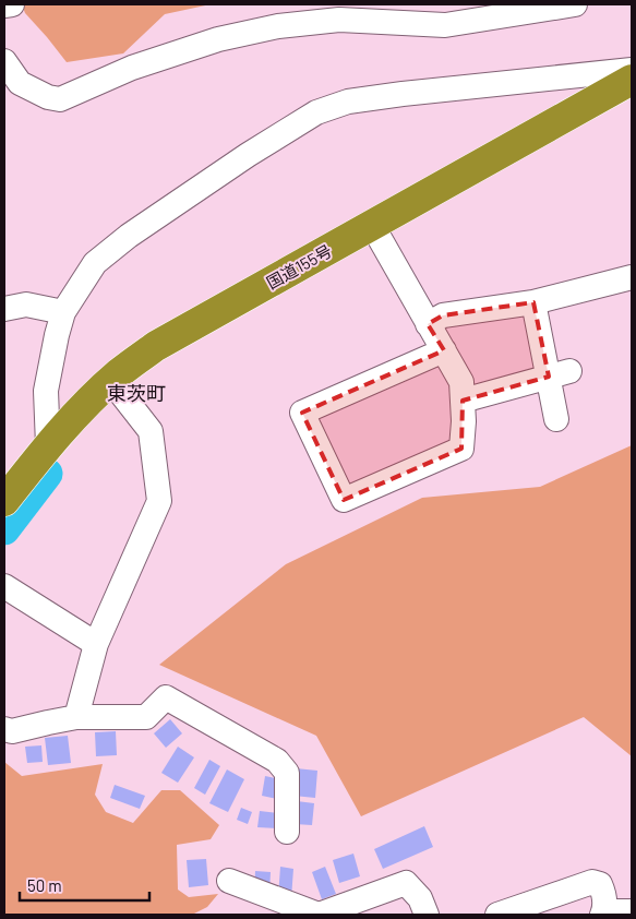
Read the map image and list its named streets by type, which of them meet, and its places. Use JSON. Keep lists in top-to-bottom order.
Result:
{
  "streets": {
    "highway": ["国道155号"]
  },
  "districts": ["東茨町"],
  "scale_bar": "50 m"
}
